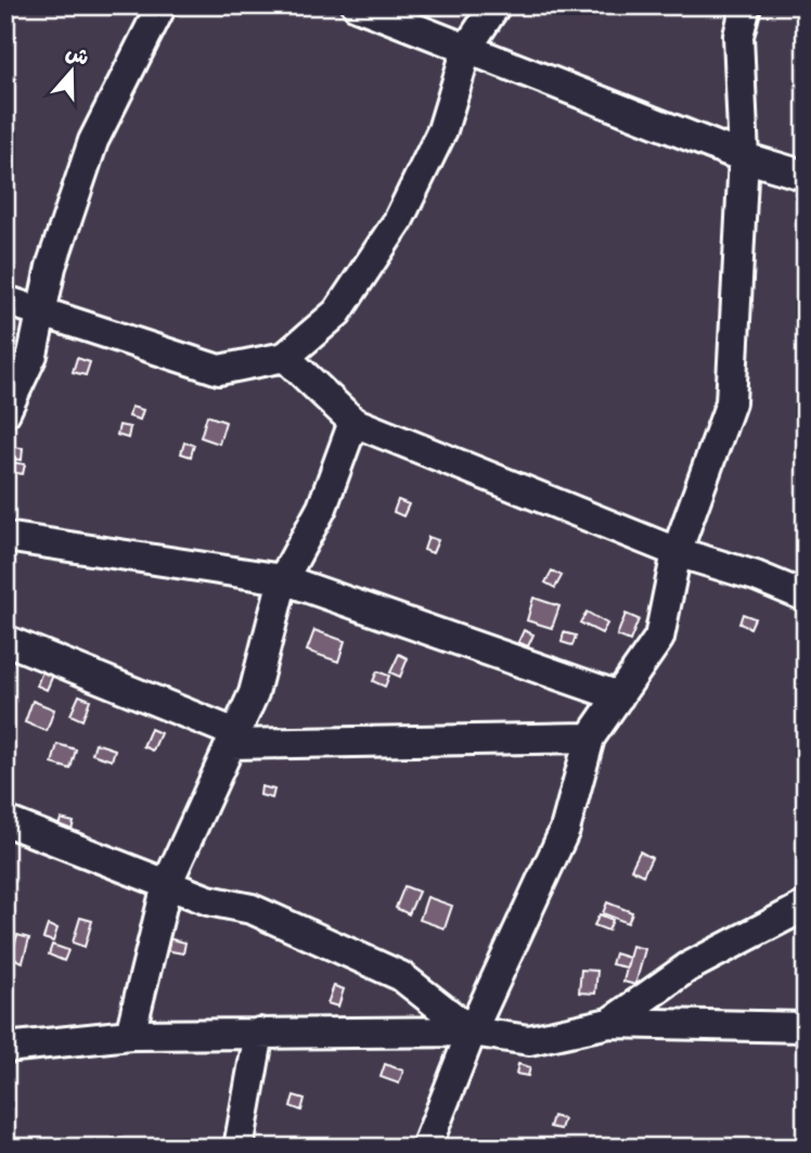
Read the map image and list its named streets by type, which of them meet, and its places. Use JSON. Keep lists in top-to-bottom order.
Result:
{
  "north": "top"
}
